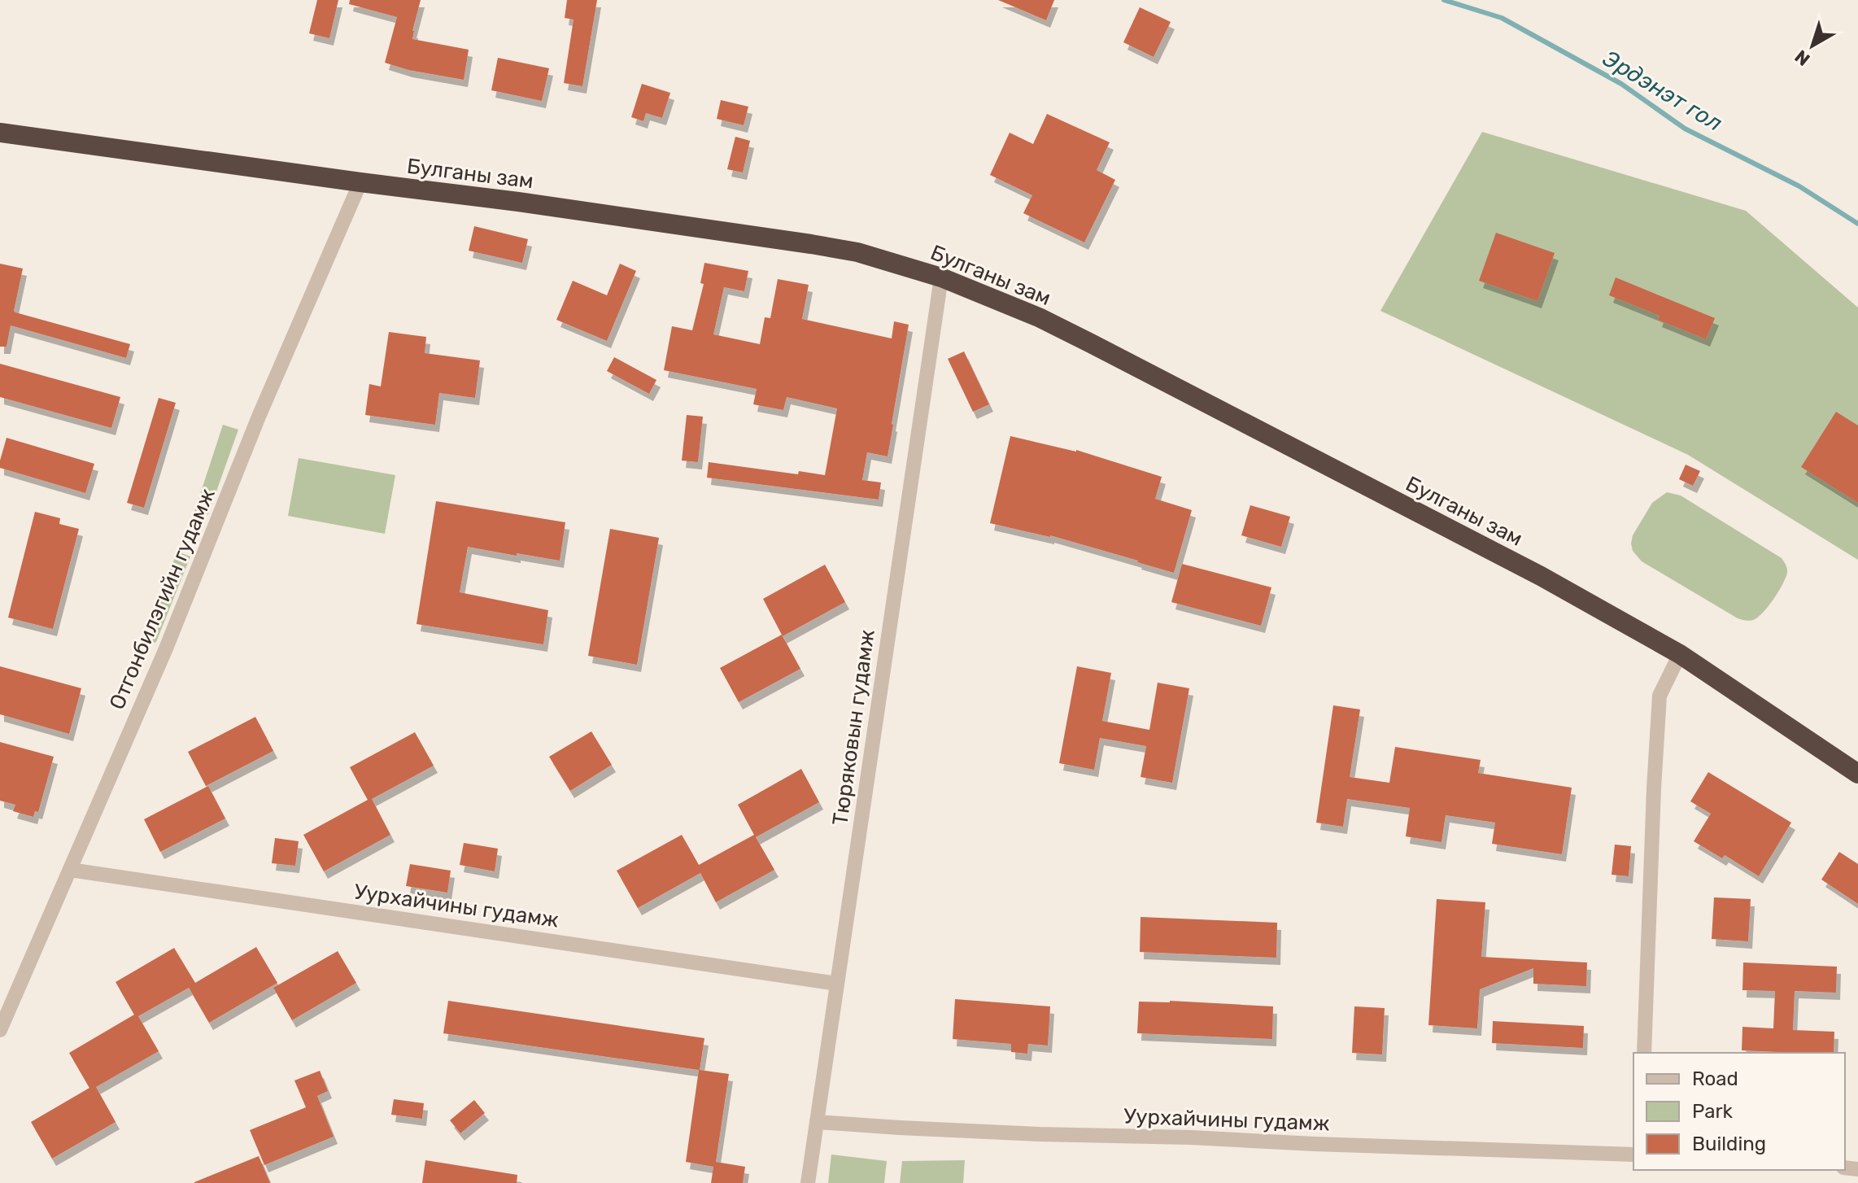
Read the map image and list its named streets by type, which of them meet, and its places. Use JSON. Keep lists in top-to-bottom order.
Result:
{
  "streets": {
    "highway": ["Булганы зам"],
    "street": ["Отгонбилэгийн гудамж", "Тюряковын гудамж", "Уурхайчины гудамж"]
  },
  "crossings": [
    ["Булганы зам", "Отгонбилэгийн гудамж"],
    ["Булганы зам", "Тюряковын гудамж"],
    ["Отгонбилэгийн гудамж", "Уурхайчины гудамж"],
    ["Тюряковын гудамж", "Уурхайчины гудамж"]
  ],
  "water": ["Эрдэнэт гол"],
  "legend": ["Road", "Park", "Building"],
  "north": "bottom left"
}
